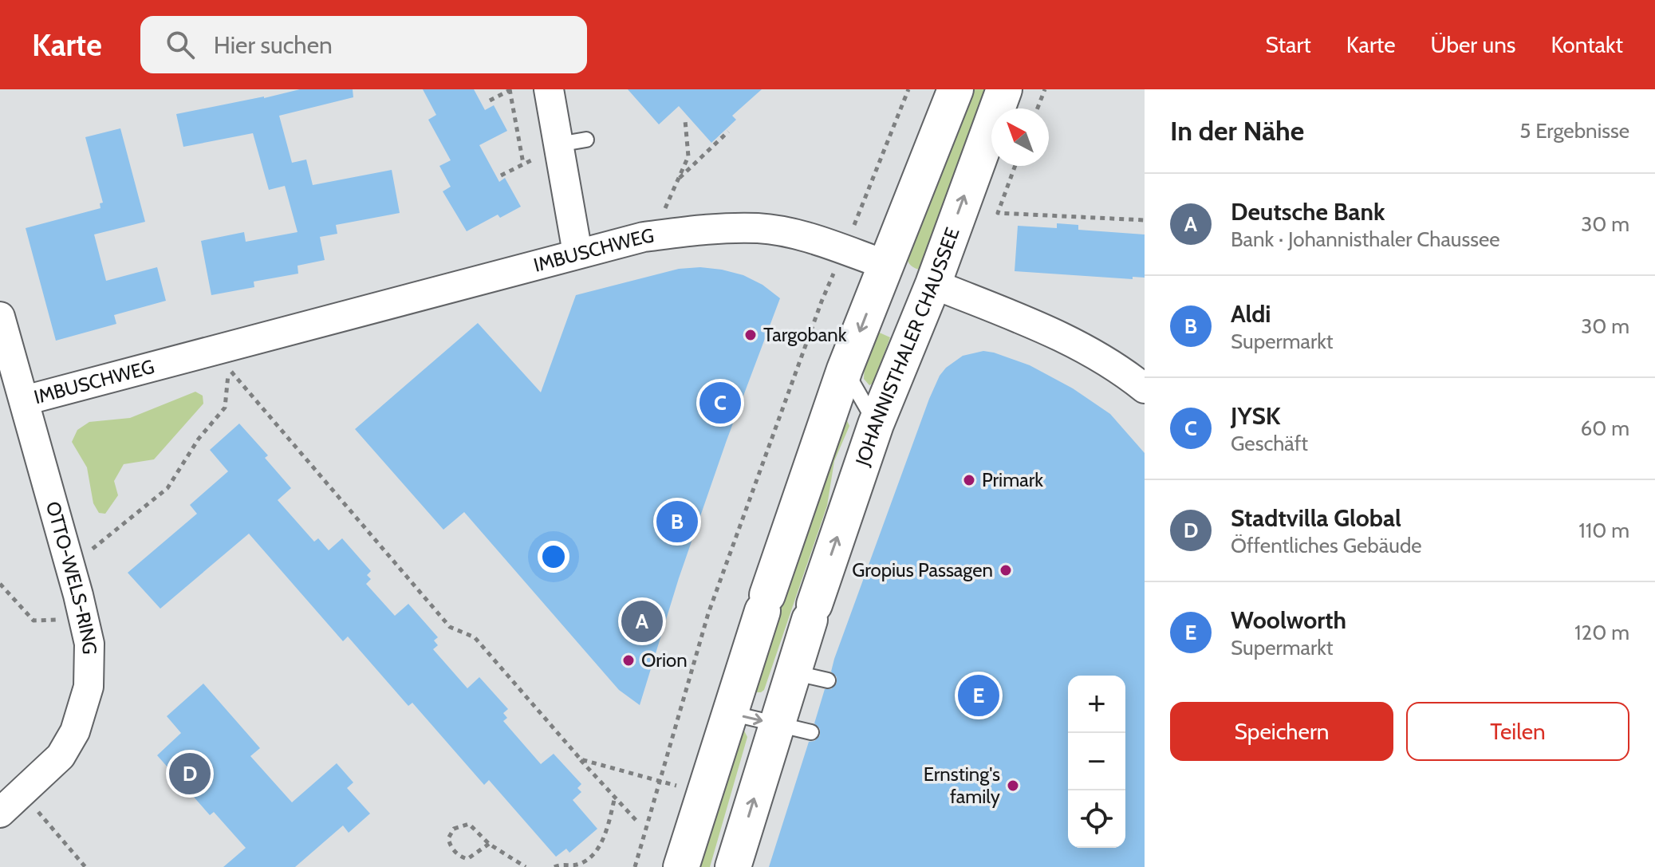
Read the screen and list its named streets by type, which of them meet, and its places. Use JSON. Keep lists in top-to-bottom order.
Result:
{
  "streets": {
    "main road": ["IMBUSCHWEG", "JOHANNISTHALER CHAUSSEE"],
    "street": ["OTTO-WELS-RING"]
  },
  "crossings": [
    ["IMBUSCHWEG", "JOHANNISTHALER CHAUSSEE"],
    ["IMBUSCHWEG", "OTTO-WELS-RING"]
  ],
  "places": [
    "Targobank",
    "Primark",
    "Gropius Passagen",
    "Orion",
    "Ernsting's family"
  ],
  "north": "top left",
  "page": {
    "header": "Karte",
    "search": "Hier suchen",
    "nav": [
      "Start",
      "Karte",
      "Über uns",
      "Kontakt"
    ],
    "heading": ["In der Nähe", "5 Ergebnisse"],
    "list": [
      {
        "mark": "A",
        "name": "Deutsche Bank",
        "note": "Bank · Johannisthaler Chaussee",
        "value": "30 m"
      },
      {
        "mark": "B",
        "name": "Aldi",
        "note": "Supermarkt",
        "value": "30 m"
      },
      {
        "mark": "C",
        "name": "JYSK",
        "note": "Geschäft",
        "value": "60 m"
      },
      {
        "mark": "D",
        "name": "Stadtvilla Global",
        "note": "Öffentliches Gebäude",
        "value": "110 m"
      },
      {
        "mark": "E",
        "name": "Woolworth",
        "note": "Supermarkt",
        "value": "120 m"
      }
    ],
    "pins": [
      "C",
      "B",
      "A",
      "E",
      "D"
    ],
    "map_buttons": ["+", "−"],
    "buttons": ["Speichern", "Teilen"]
  }
}
